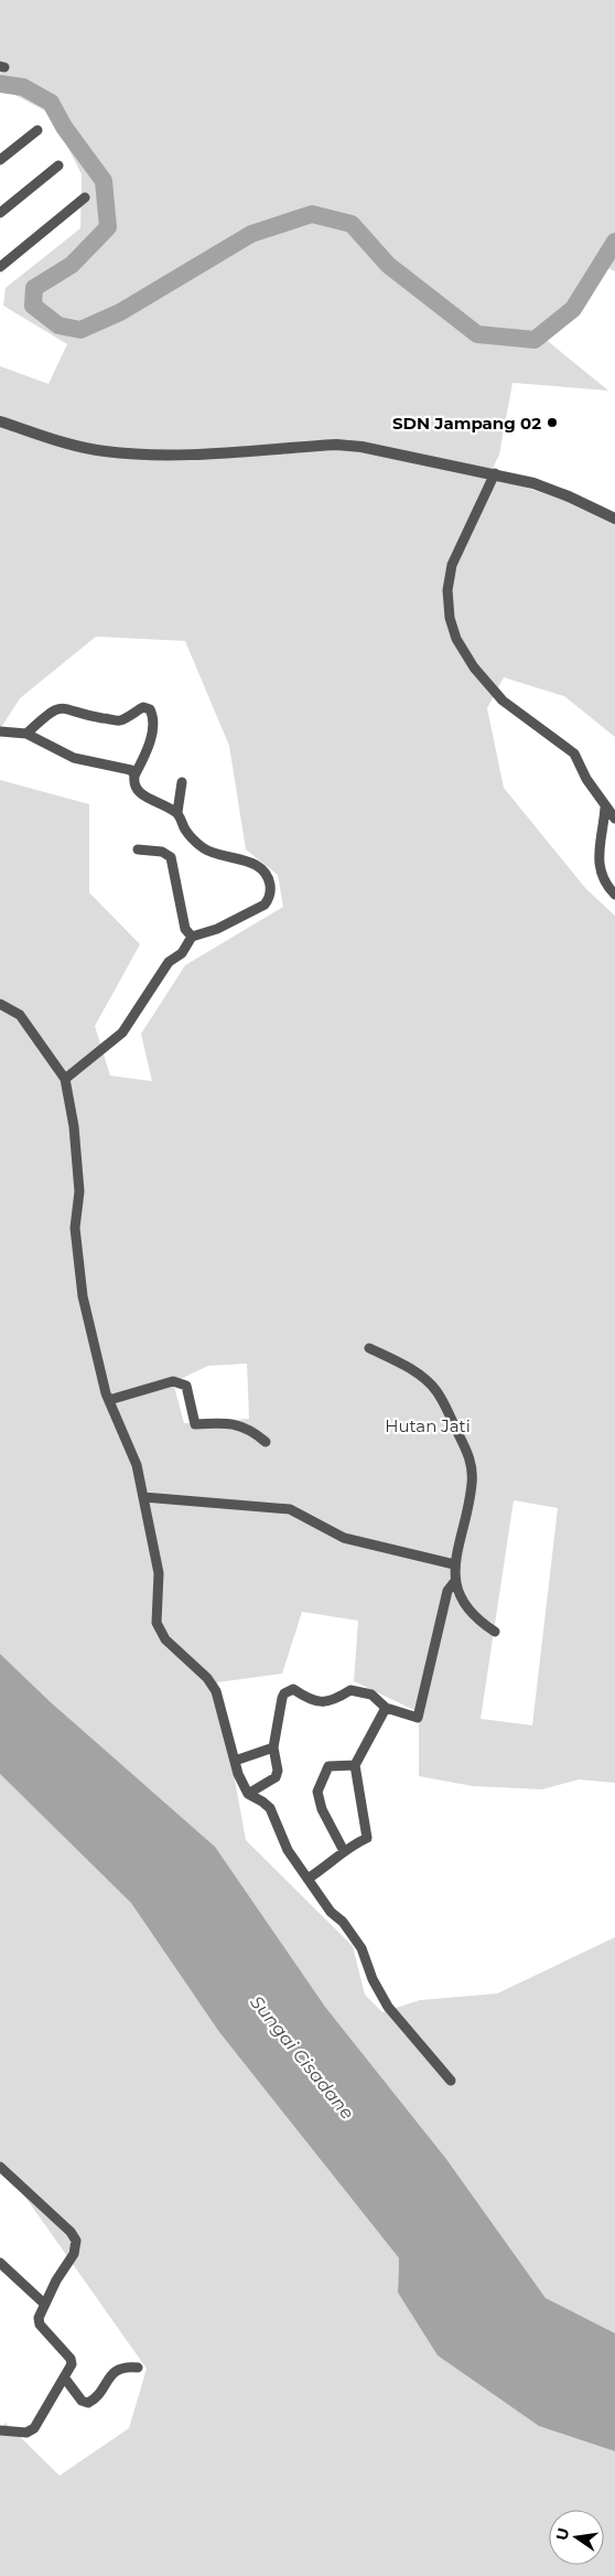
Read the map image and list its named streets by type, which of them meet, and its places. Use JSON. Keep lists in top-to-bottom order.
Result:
{
  "water": ["Sungai Cisadane"],
  "parks": ["Hutan Jati"],
  "places": ["SDN Jampang 02"],
  "north": "left"
}
